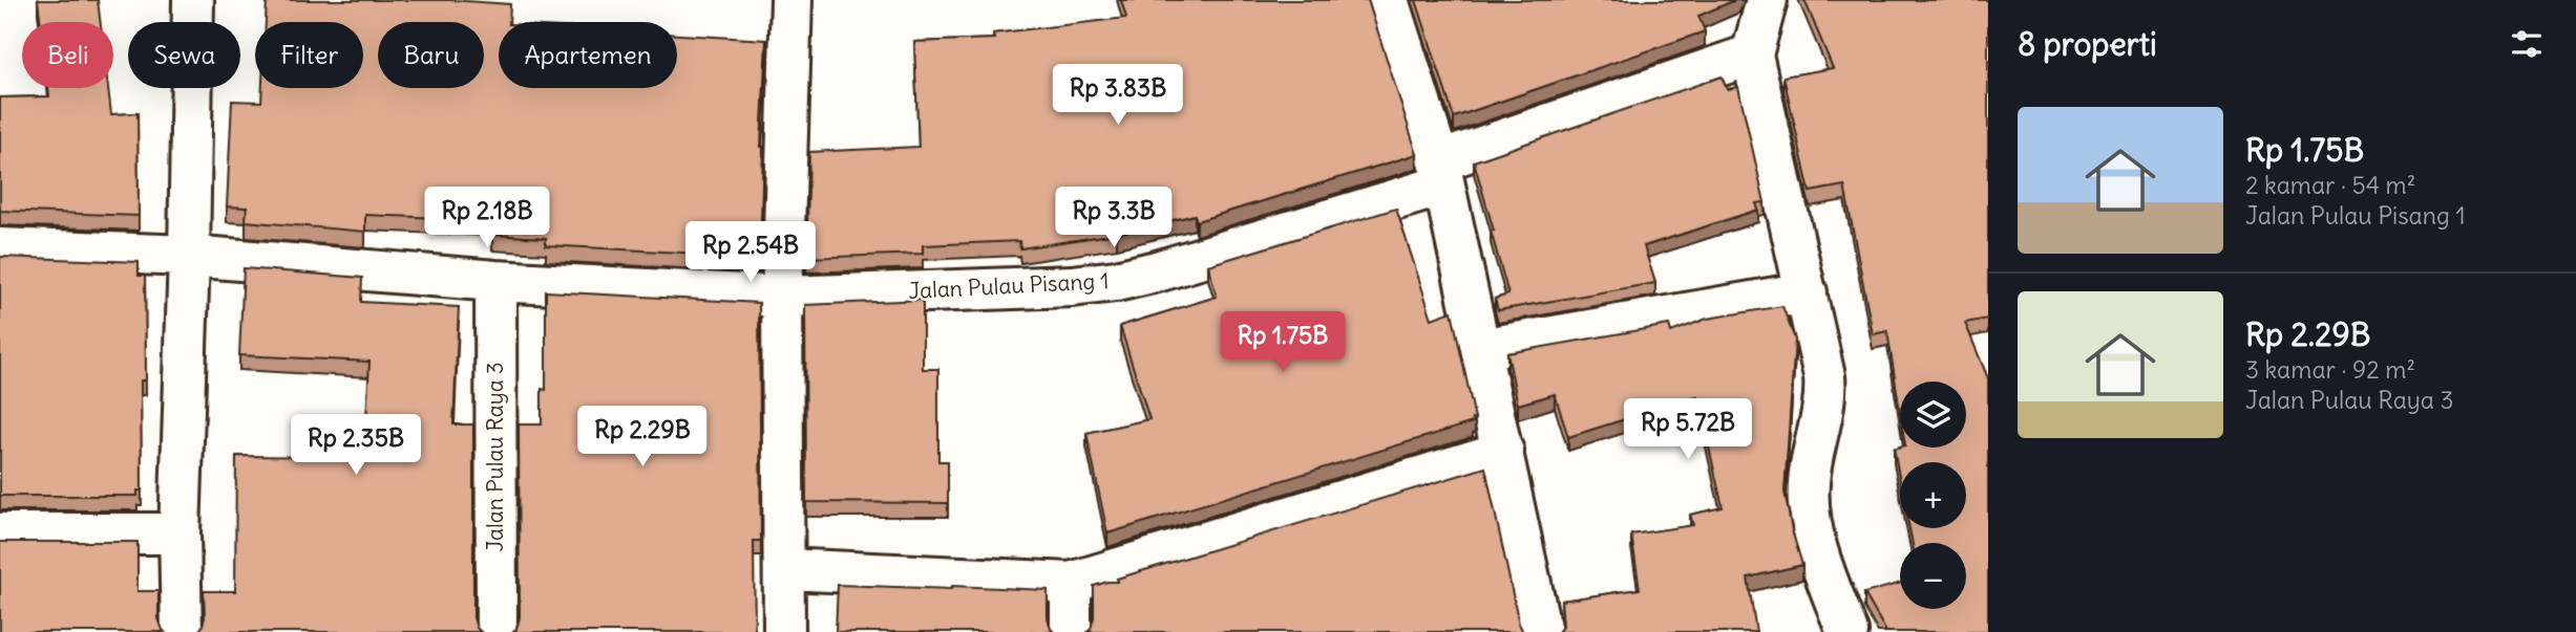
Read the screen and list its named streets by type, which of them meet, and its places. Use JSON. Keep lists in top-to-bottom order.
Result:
{
  "streets": {
    "street": ["Jalan Pulau Pisang 1", "Jalan Pulau Raya 3"]
  },
  "crossings": [
    ["Jalan Pulau Pisang 1", "Jalan Pulau Raya 3"]
  ],
  "page": {
    "heading": "8 properti",
    "chip": [
      "Beli",
      "Sewa",
      "Filter",
      "Baru",
      "Apartemen"
    ],
    "price": [
      "Rp 3.83B",
      "Rp 2.18B",
      "Rp 3.3B",
      "Rp 2.54B",
      "Rp 1.75B",
      "Rp 5.72B",
      "Rp 2.29B",
      "Rp 2.35B"
    ],
    "list": [
      {
        "name": "Rp 1.75B",
        "note": "2 kamar · 54 m² · Jalan Pulau Pisang 1"
      },
      {
        "name": "Rp 2.29B",
        "note": "3 kamar · 92 m² · Jalan Pulau Raya 3"
      }
    ],
    "map_buttons": ["+", "−"]
  }
}
